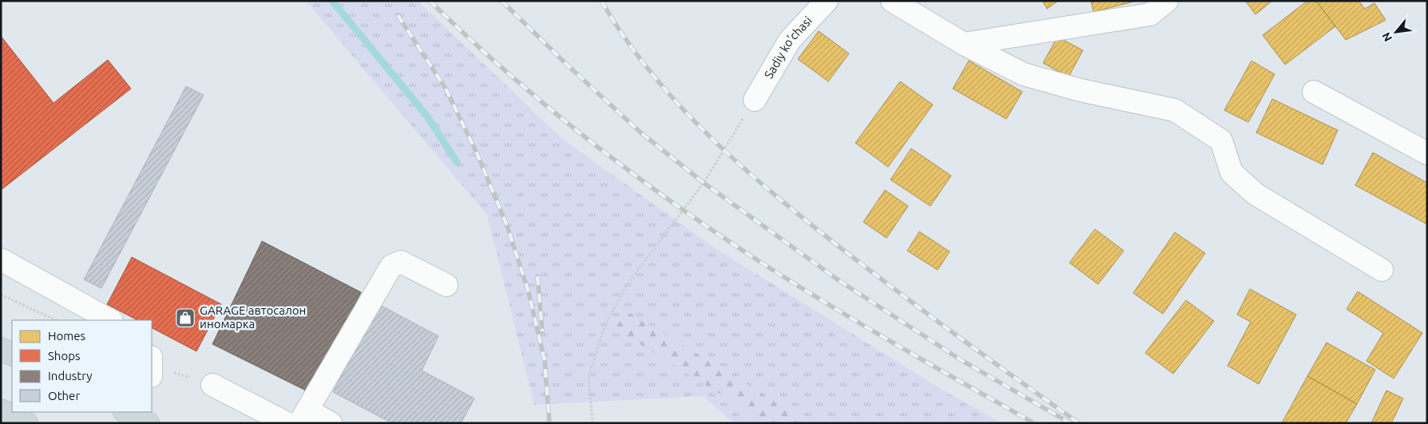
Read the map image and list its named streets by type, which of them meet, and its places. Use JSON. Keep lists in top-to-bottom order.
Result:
{
  "streets": {
    "street": ["Sadiy ko'chasi"]
  },
  "places": {
    "shop": ["GARAGE автосалон иномарка"]
  },
  "legend": [
    "Homes",
    "Shops",
    "Industry",
    "Other"
  ],
  "north": "bottom left"
}
